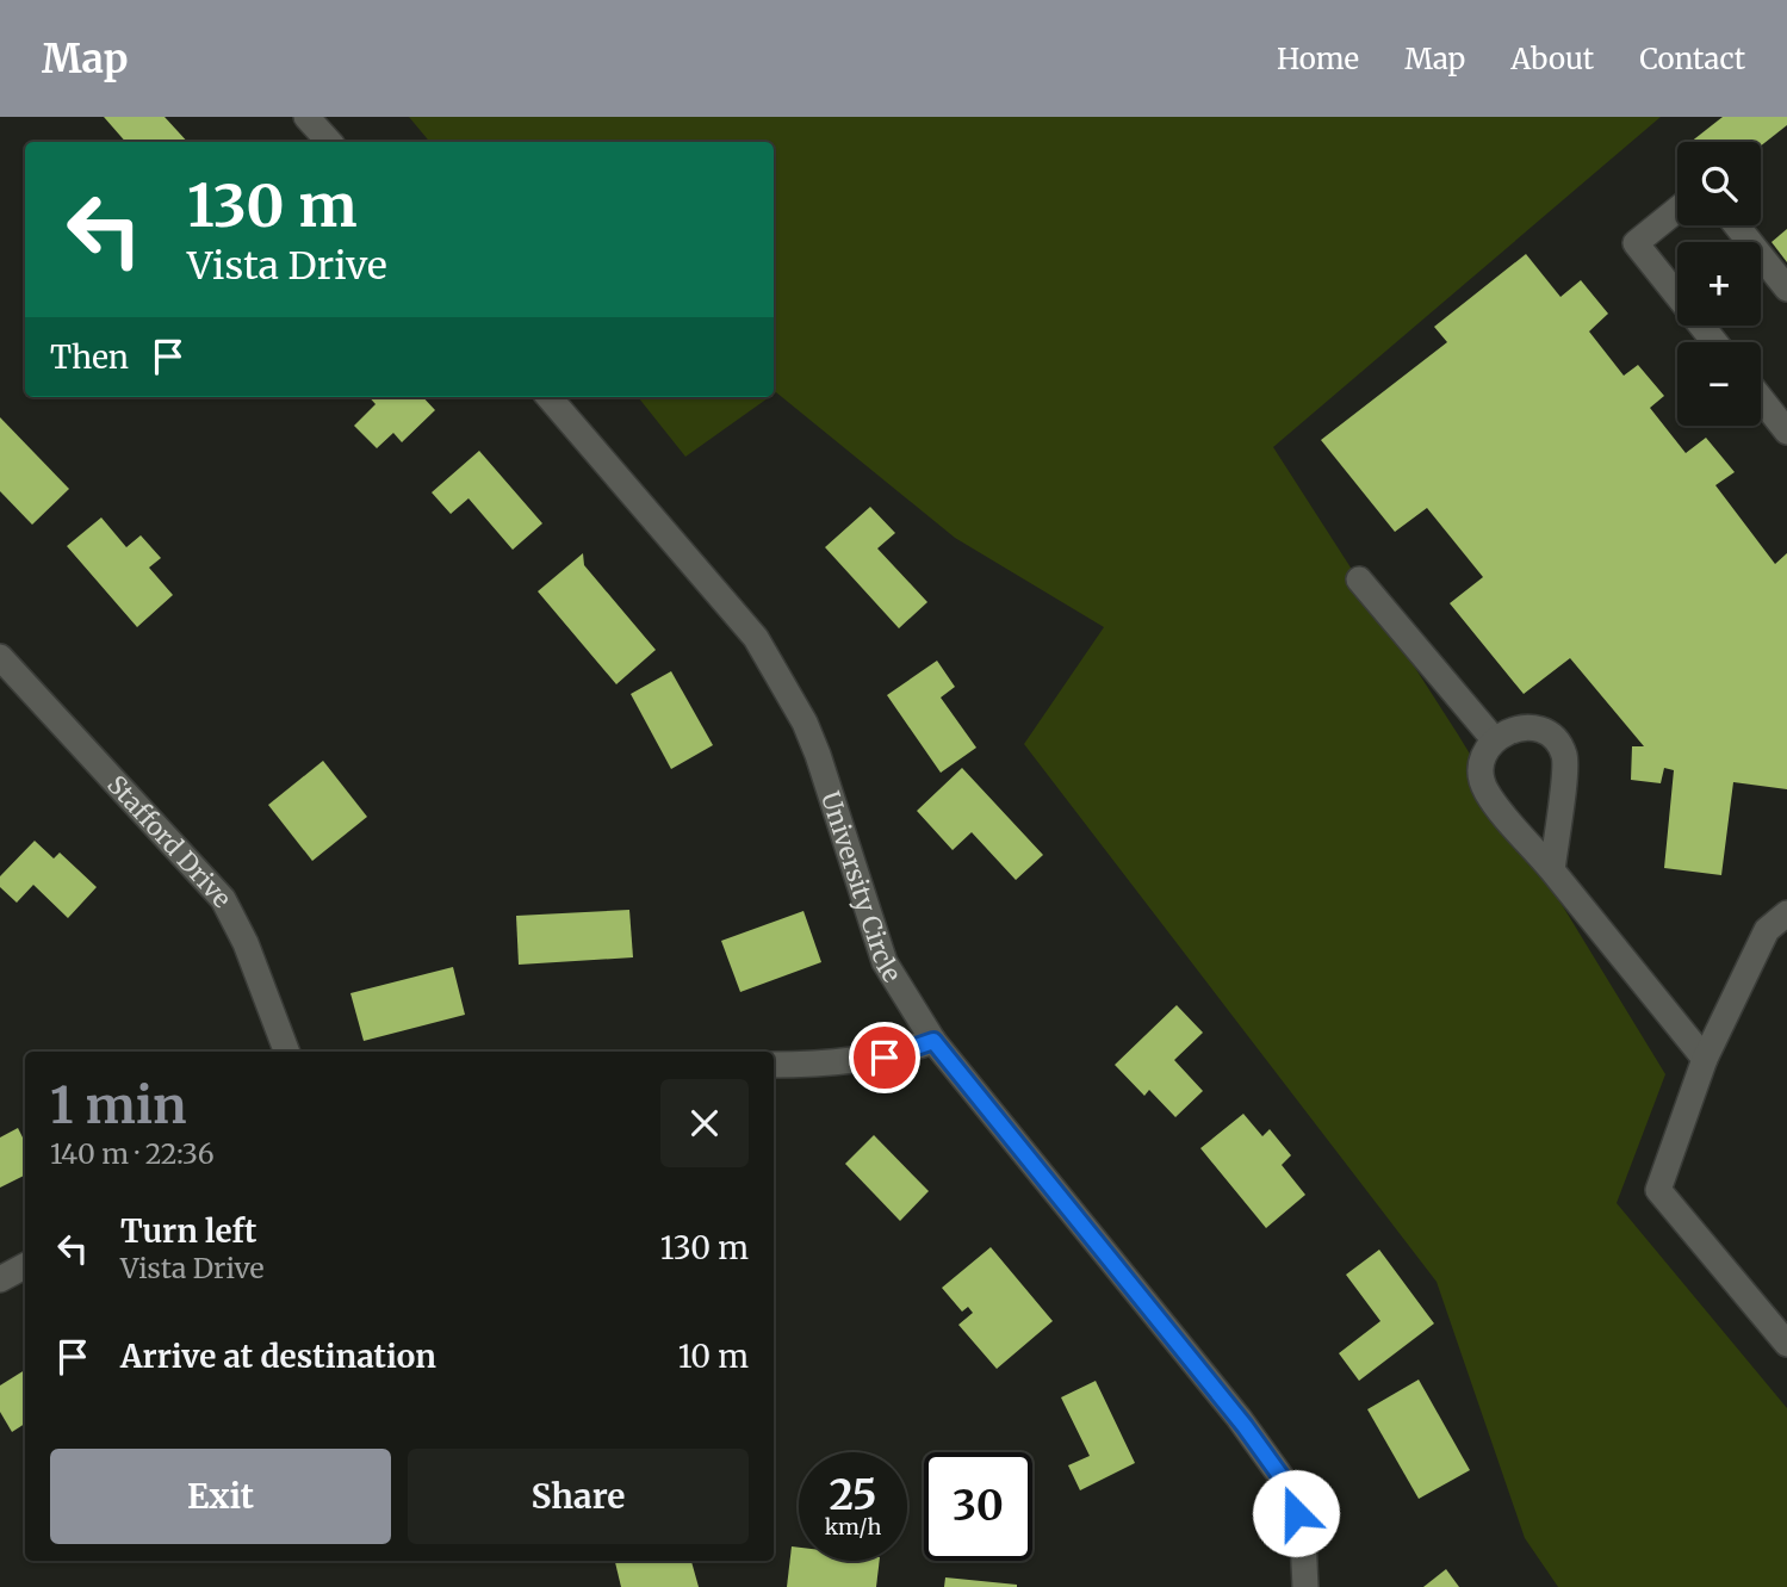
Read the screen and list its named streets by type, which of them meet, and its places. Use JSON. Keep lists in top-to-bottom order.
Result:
{
  "streets": {
    "street": ["Stafford Drive", "University Circle"]
  },
  "page": {
    "header": "Map",
    "nav": [
      "Home",
      "Map",
      "About",
      "Contact"
    ],
    "map_buttons": ["+", "−"],
    "turn": ["130 m", "Vista Drive"],
    "then": "Then",
    "heading": ["1 min", "140 m · 22:36"],
    "list": [
      {
        "name": "Turn left",
        "note": "Vista Drive",
        "value": "130 m"
      },
      {
        "name": "Arrive at destination",
        "value": "10 m"
      }
    ],
    "buttons": ["Exit", "Share"],
    "speed": "25 km/h",
    "limit": "30"
  }
}
